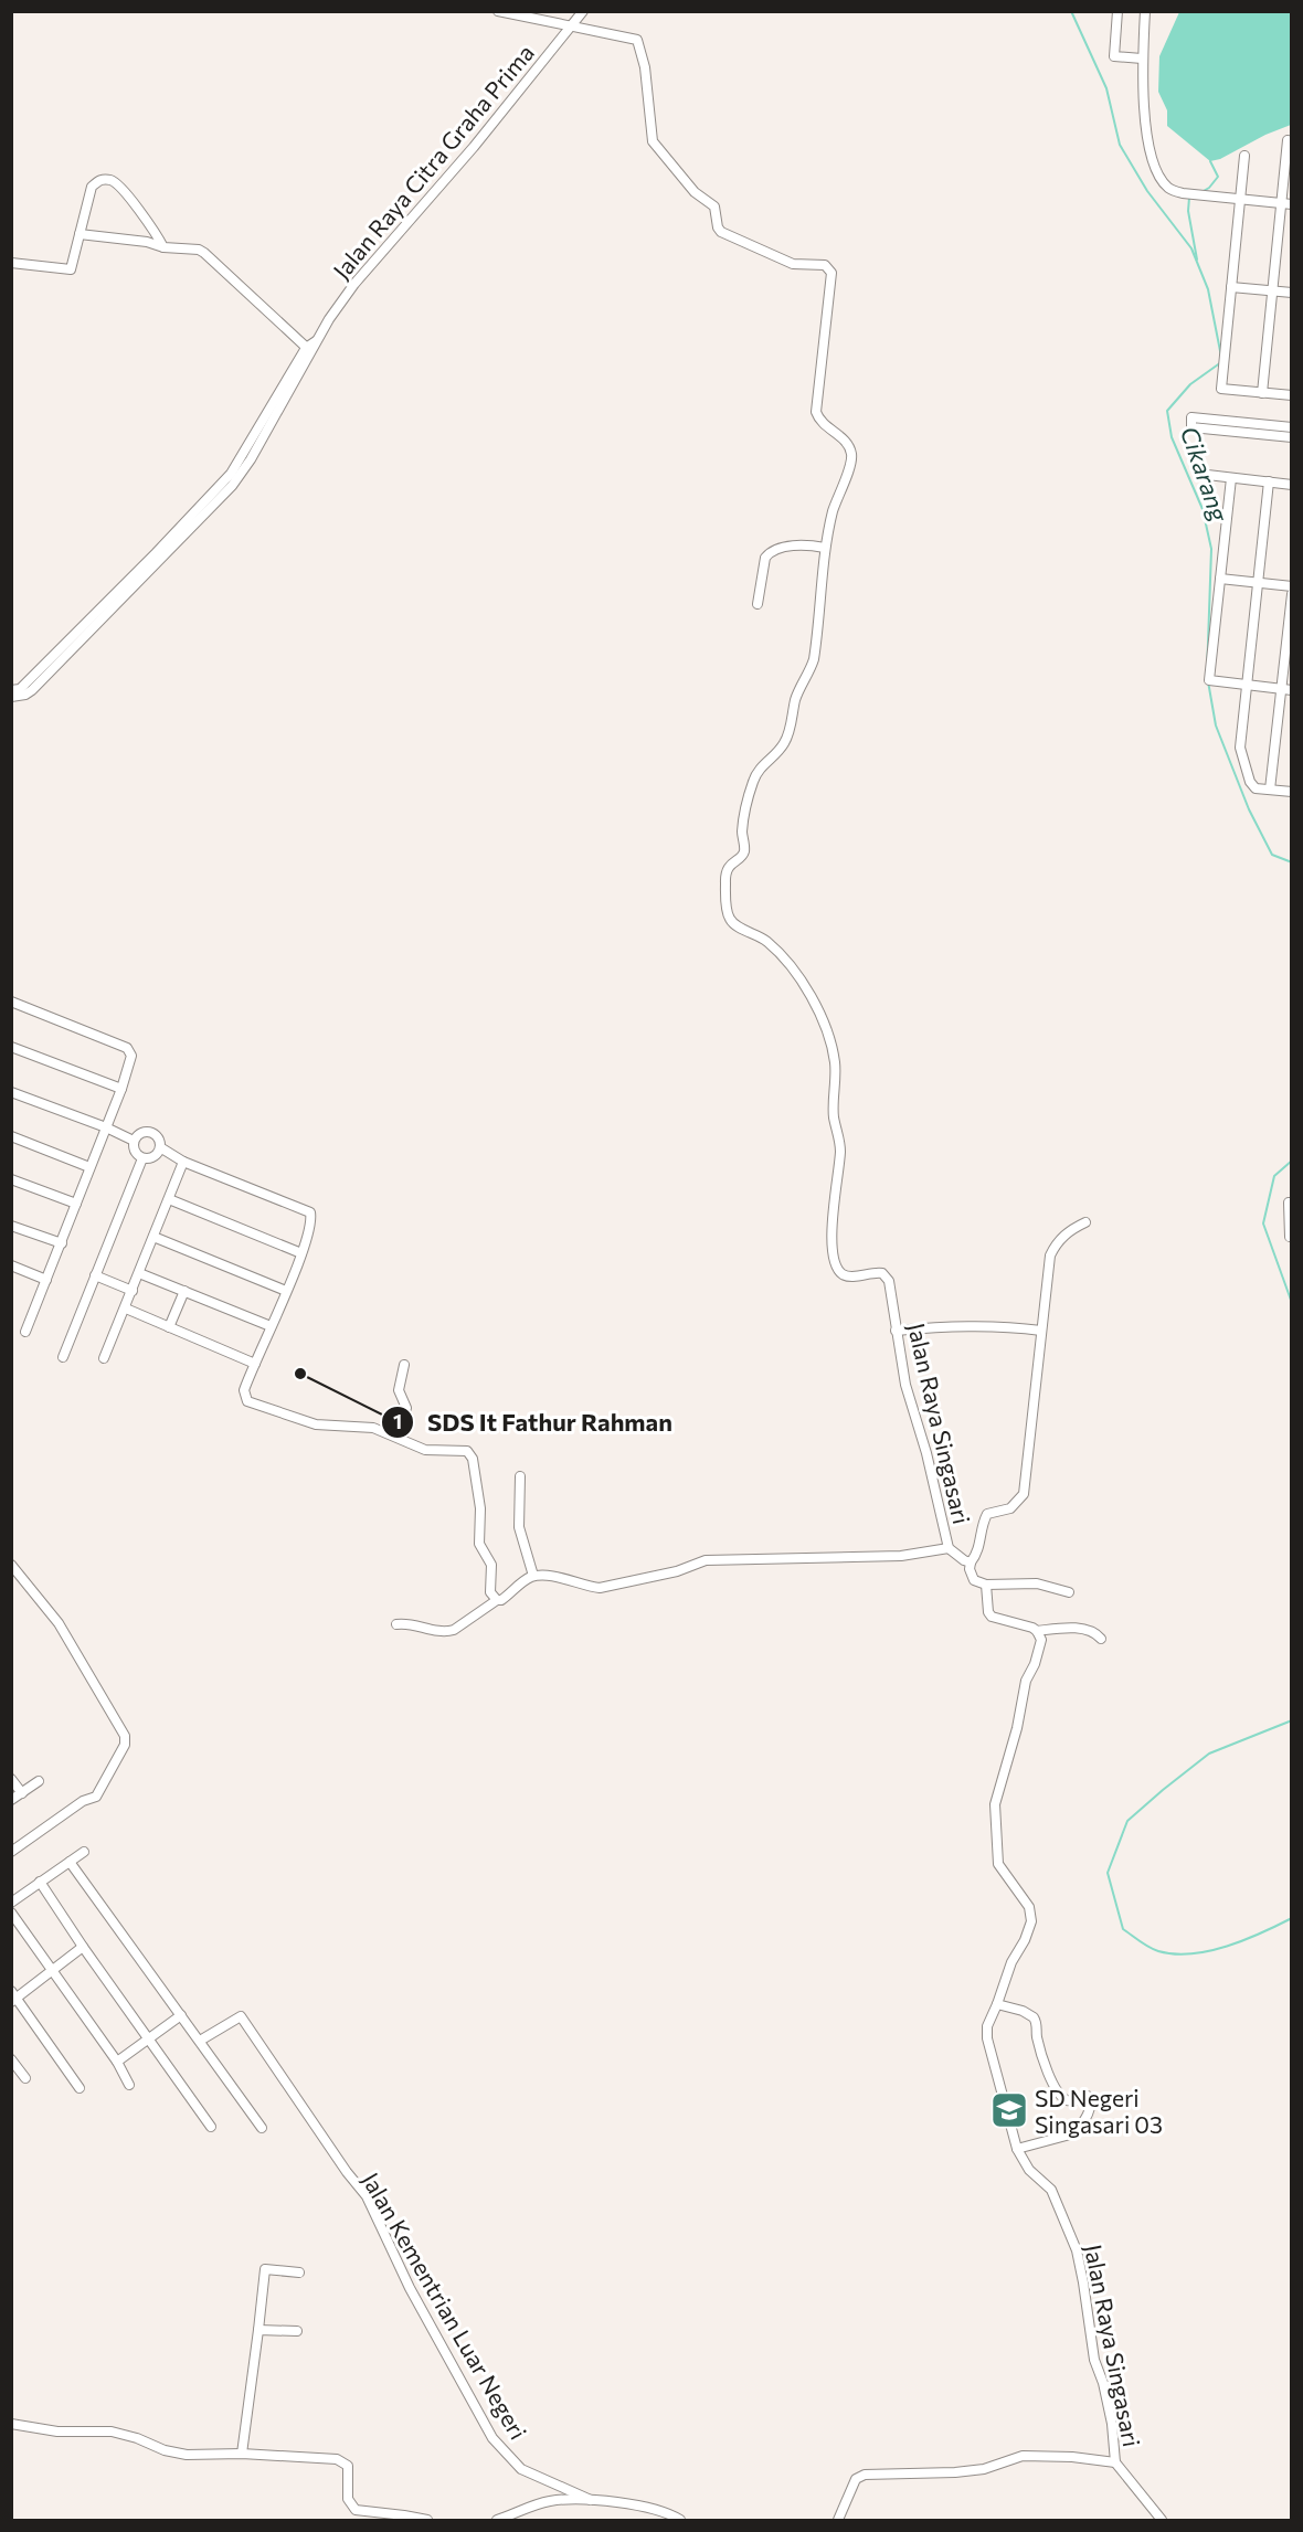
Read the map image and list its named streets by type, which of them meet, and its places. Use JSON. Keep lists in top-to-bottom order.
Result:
{
  "streets": {
    "street": ["Jalan Raya Citra Graha Prima", "Jalan Raya Singasari", "Jalan Kementrian Luar Negeri"]
  },
  "crossings": [
    ["Jalan Raya Citra Graha Prima", "Jalan Raya Singasari"]
  ],
  "water": ["Cikarang"],
  "places": {
    "other": ["SDS It Fathur Rahman"],
    "school or university": ["SD Negeri Singasari 03"]
  }
}
